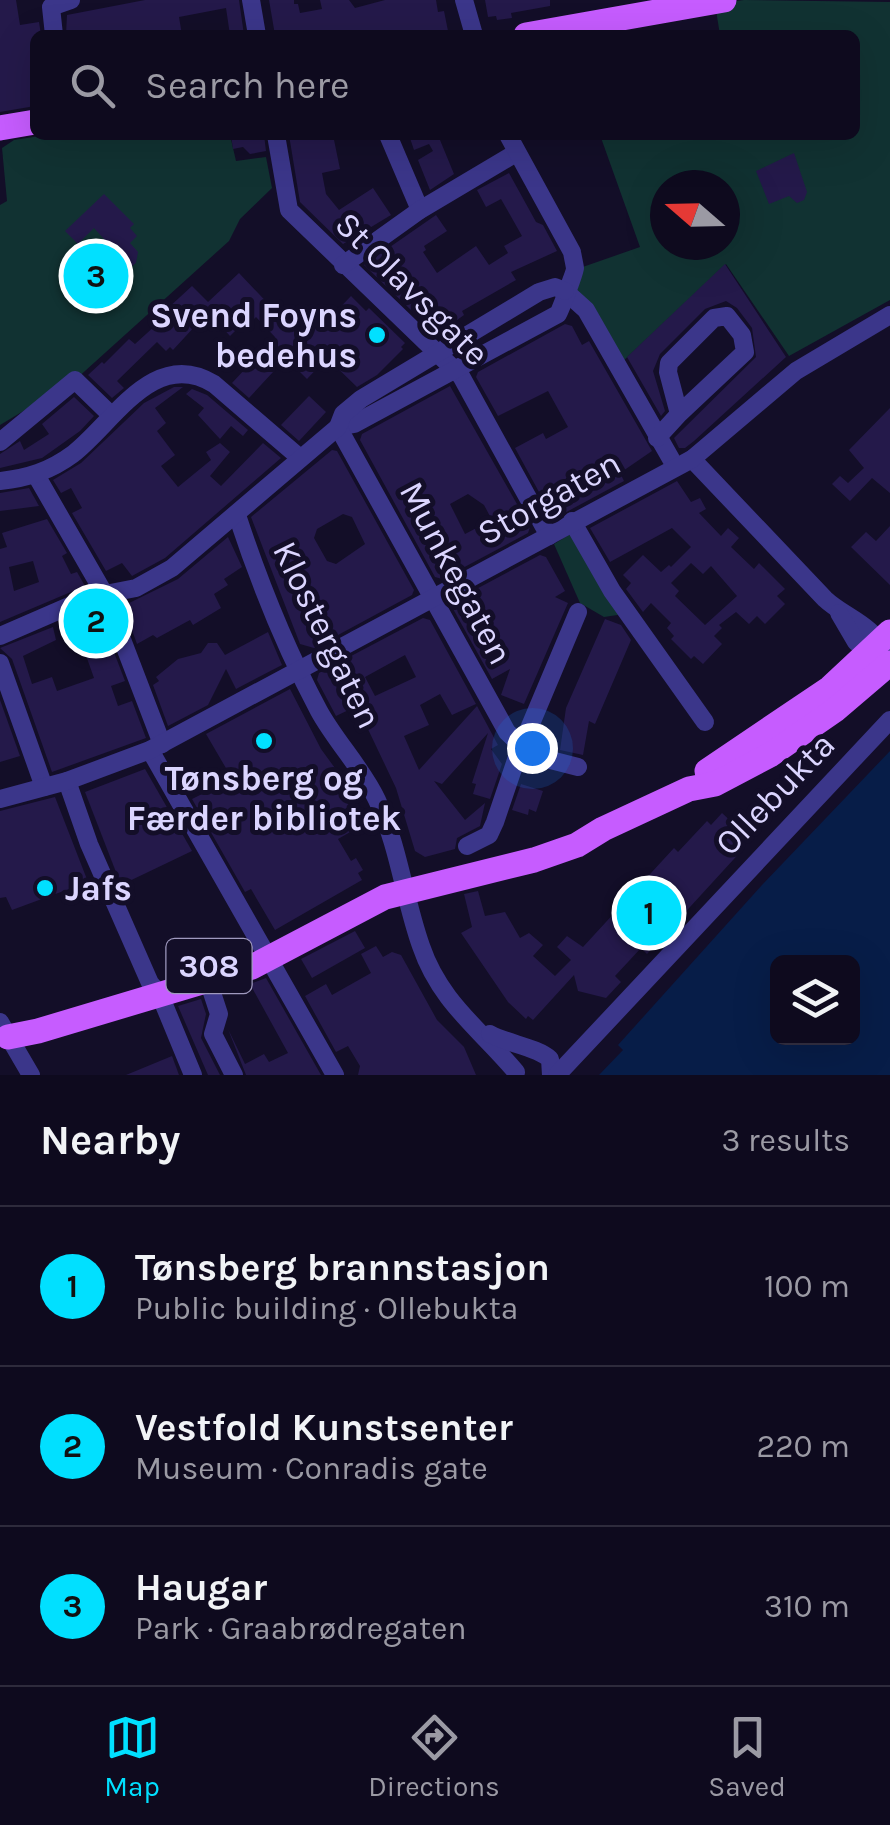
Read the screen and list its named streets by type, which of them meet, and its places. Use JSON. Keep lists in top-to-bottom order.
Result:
{
  "streets": {
    "main road": ["308"],
    "street": [
      "St Olavsgate",
      "Storgaten",
      "Munkegaten",
      "Klostergaten",
      "Ollebukta"
    ]
  },
  "crossings": [
    ["St Olavsgate", "Storgaten"],
    ["Storgaten", "Munkegaten"],
    ["Storgaten", "Klostergaten"],
    ["Klostergaten", "308"]
  ],
  "places": ["Svend Foyns bedehus", "Tønsberg og Færder bibliotek", "Jafs"],
  "north": "left",
  "page": {
    "search": "Search here",
    "pins": ["3", "2", "1"],
    "heading": ["Nearby", "3 results"],
    "list": [
      {
        "mark": "1",
        "name": "Tønsberg brannstasjon",
        "note": "Public building · Ollebukta",
        "value": "100 m"
      },
      {
        "mark": "2",
        "name": "Vestfold Kunstsenter",
        "note": "Museum · Conradis gate",
        "value": "220 m"
      },
      {
        "mark": "3",
        "name": "Haugar",
        "note": "Park · Graabrødregaten",
        "value": "310 m"
      }
    ],
    "nav": ["Map", "Directions", "Saved"]
  }
}
